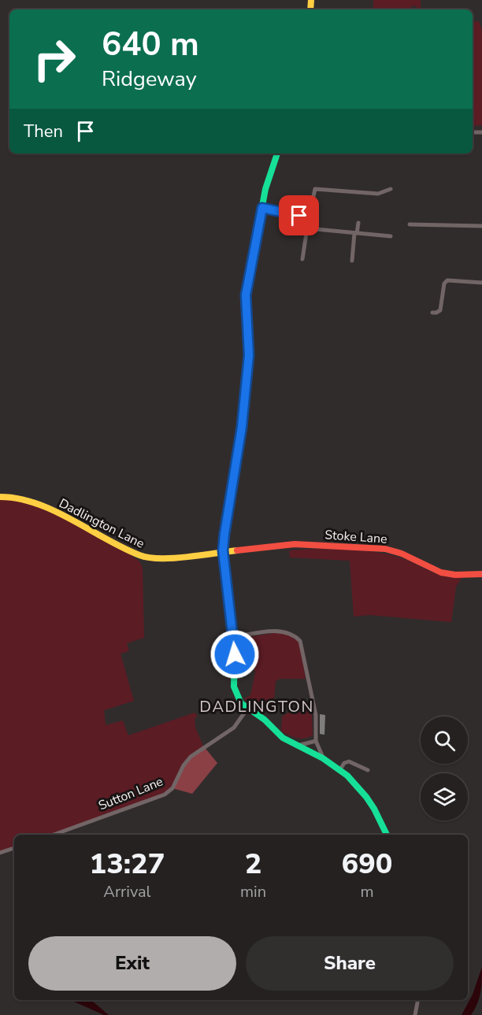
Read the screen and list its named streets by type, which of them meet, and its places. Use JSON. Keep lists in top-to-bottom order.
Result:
{
  "streets": {
    "street": ["Dadlington Lane", "Stoke Lane", "Sutton Lane"]
  },
  "crossings": [
    ["Dadlington Lane", "Stoke Lane"]
  ],
  "districts": ["DADLINGTON"],
  "page": {
    "turn": ["640 m", "Ridgeway"],
    "then": "Then",
    "eta": [
      "13:27",
      "Arrival",
      "2",
      "min",
      "690",
      "m"
    ],
    "buttons": ["Exit", "Share"]
  }
}
